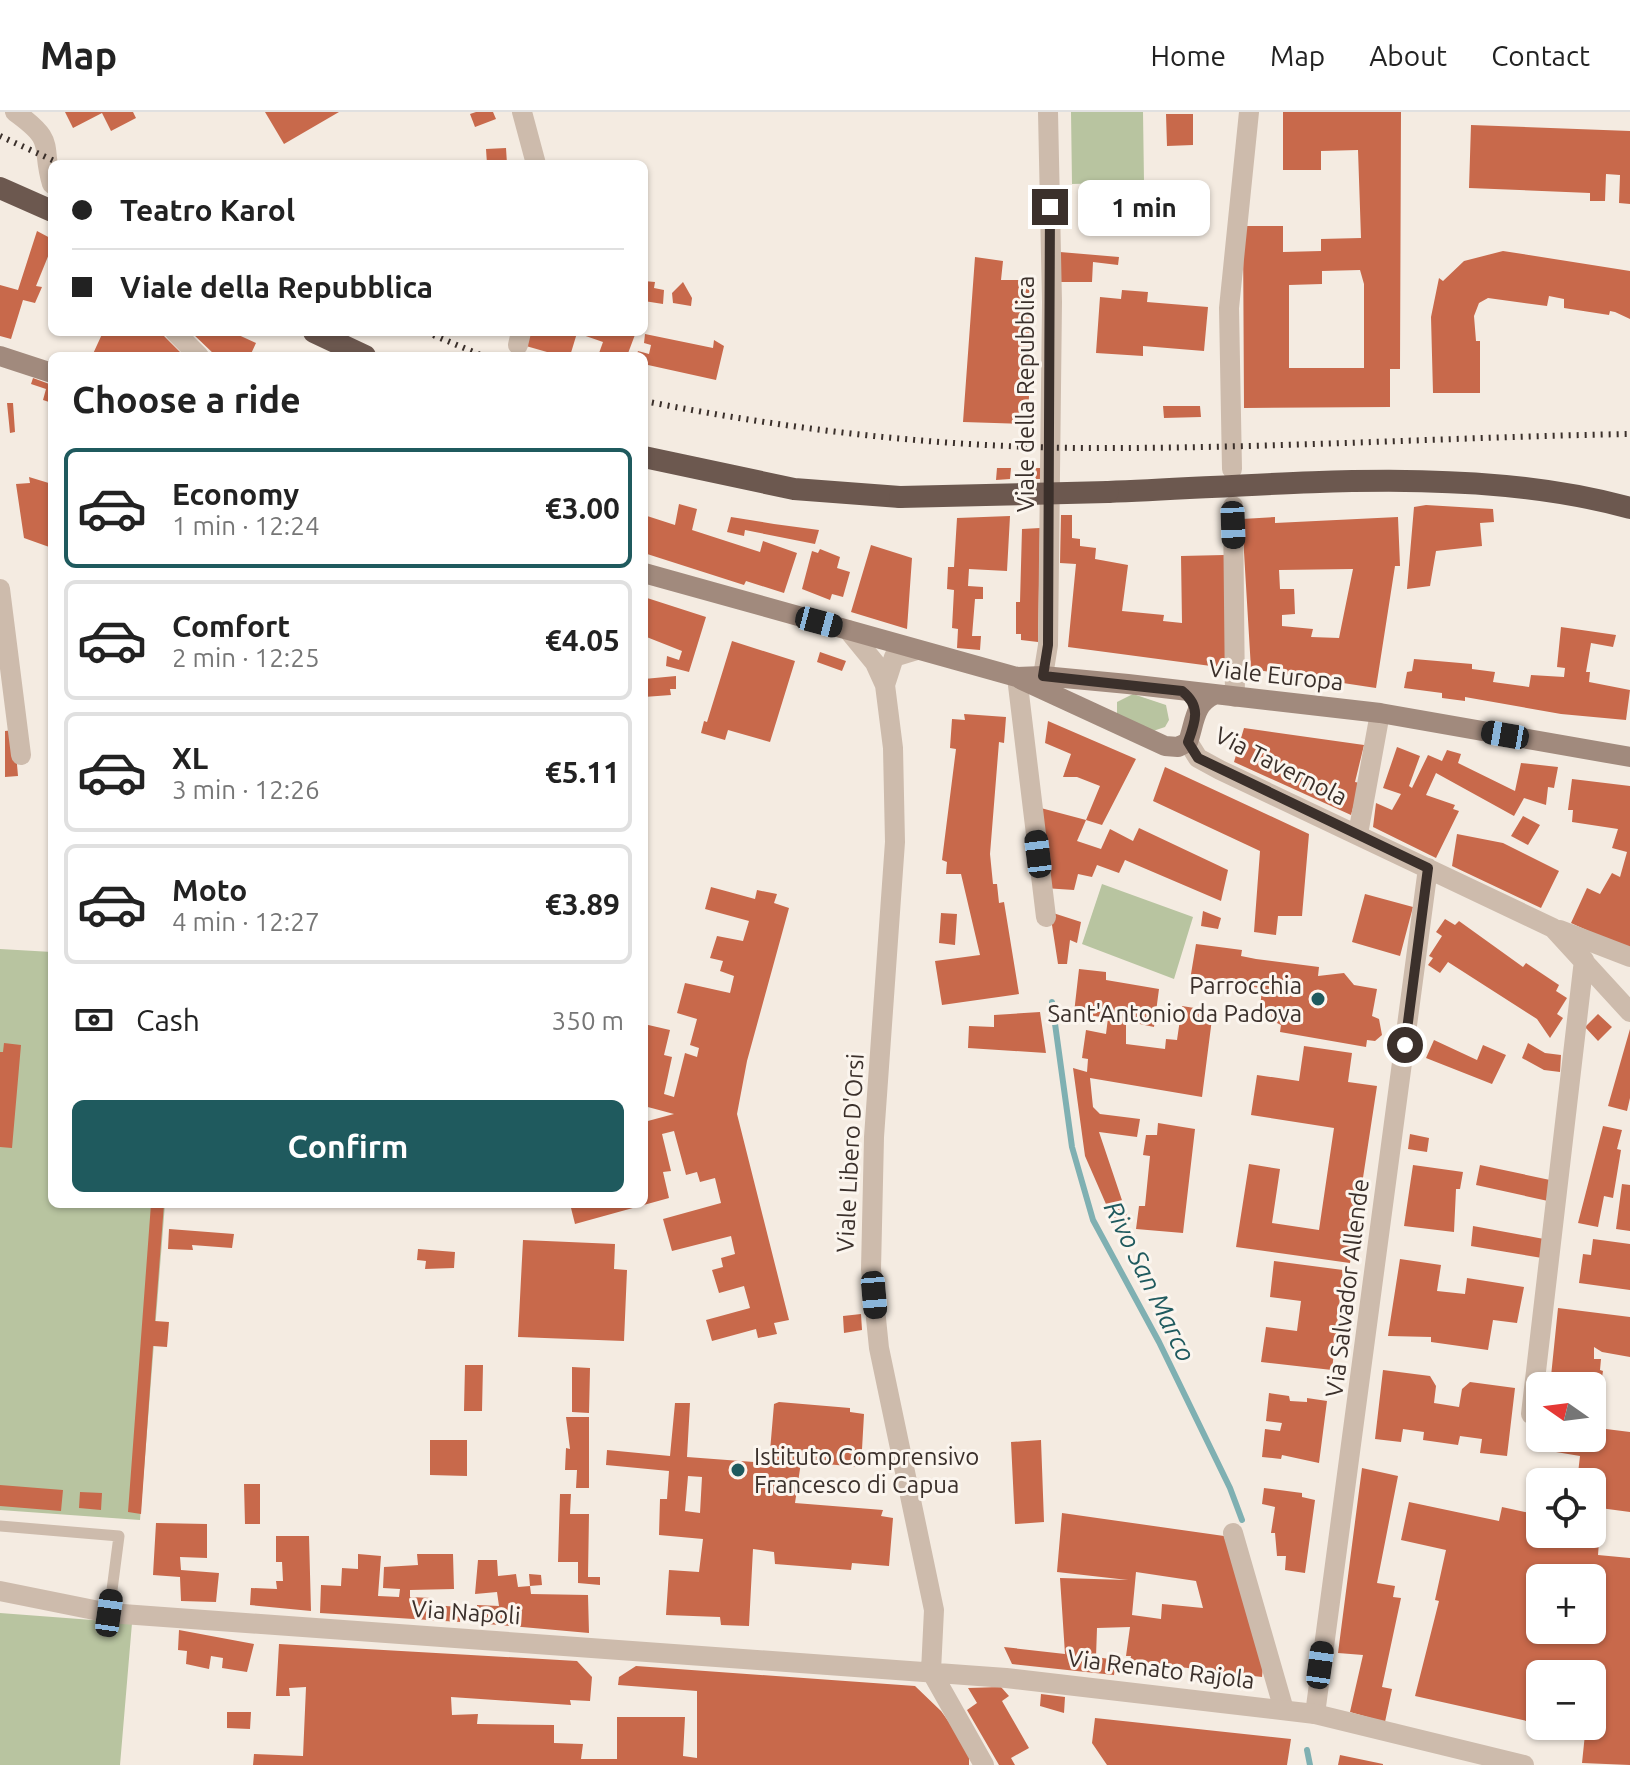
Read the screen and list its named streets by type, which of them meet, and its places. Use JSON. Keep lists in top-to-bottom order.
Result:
{
  "streets": {
    "main road": ["Viale Europa", "Via Tavernola"],
    "street": [
      "Viale della Repubblica",
      "Viale Libero D'Orsi",
      "Via Salvador Allende",
      "Via Napoli",
      "Via Renato Rajola"
    ]
  },
  "crossings": [
    ["Viale della Repubblica", "Viale Europa"],
    ["Viale Europa", "Via Tavernola"],
    ["Via Tavernola", "Via Salvador Allende"],
    ["Viale Libero D'Orsi", "Via Napoli"],
    ["Viale Libero D'Orsi", "Via Renato Rajola"],
    ["Via Salvador Allende", "Via Renato Rajola"],
    ["Via Napoli", "Via Renato Rajola"]
  ],
  "water": ["Rivo San Marco"],
  "places": ["Parrocchia Sant'Antonio da Padova", "Istituto Comprensivo Francesco di Capua"],
  "north": "left",
  "page": {
    "header": "Map",
    "nav": [
      "Home",
      "Map",
      "About",
      "Contact"
    ],
    "banner": ["Teatro Karol", "Viale della Repubblica"],
    "bubble": "1 min",
    "heading": "Choose a ride",
    "list": [
      {
        "name": "Economy",
        "note": "1 min · 12:24",
        "value": "€3.00"
      },
      {
        "name": "Comfort",
        "note": "2 min · 12:25",
        "value": "€4.05"
      },
      {
        "name": "XL",
        "note": "3 min · 12:26",
        "value": "€5.11"
      },
      {
        "name": "Moto",
        "note": "4 min · 12:27",
        "value": "€3.89"
      }
    ],
    "pay": ["Cash", "350 m"],
    "buttons": "Confirm",
    "map_buttons": ["+", "−"]
  }
}
